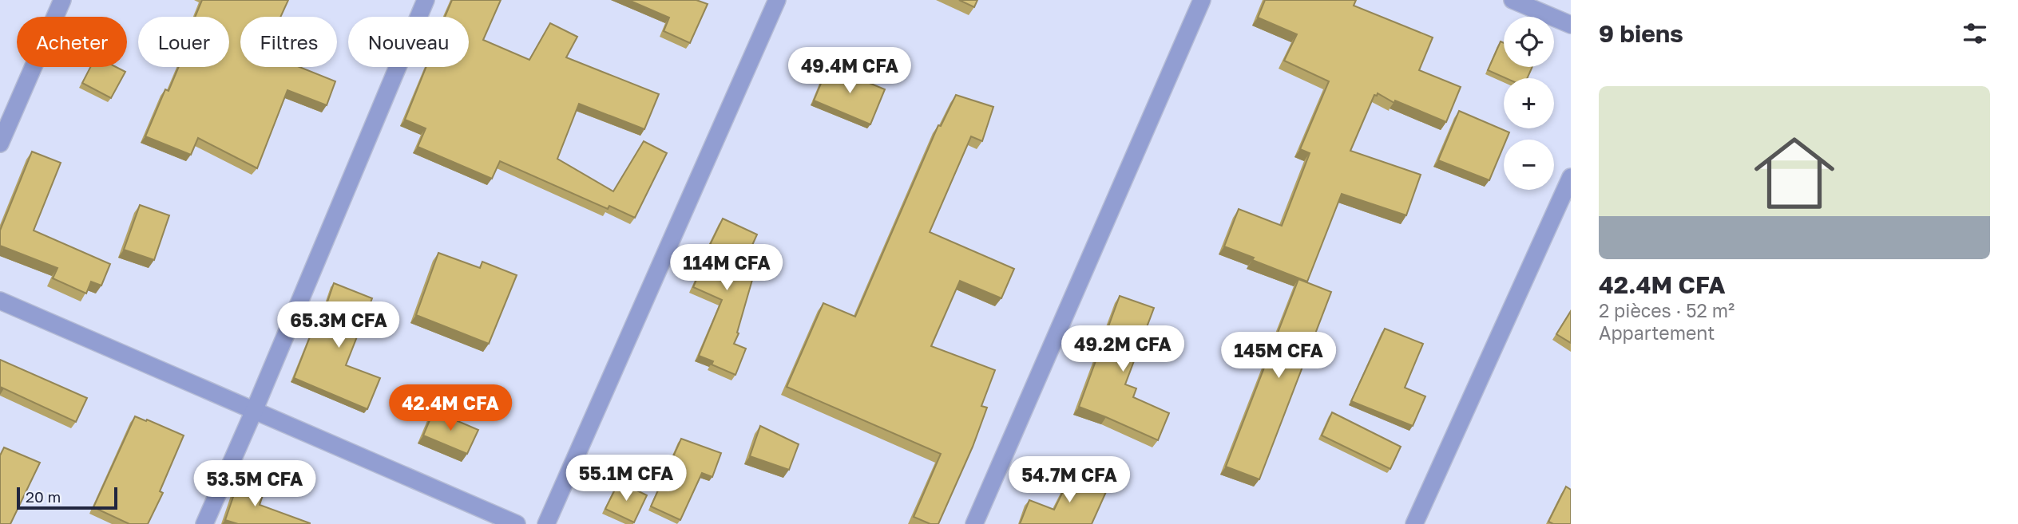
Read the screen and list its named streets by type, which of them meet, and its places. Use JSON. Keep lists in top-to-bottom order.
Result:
{
  "scale_bar": "20 m",
  "page": {
    "heading": "9 biens",
    "map_buttons": ["+", "−"],
    "chip": [
      "Acheter",
      "Louer",
      "Filtres",
      "Nouveau"
    ],
    "price": [
      "49.4M CFA",
      "114M CFA",
      "65.3M CFA",
      "49.2M CFA",
      "145M CFA",
      "42.4M CFA",
      "55.1M CFA",
      "54.7M CFA",
      "53.5M CFA"
    ],
    "list": [
      {
        "name": "42.4M CFA",
        "note": "2 pièces · 52 m² · Appartement"
      }
    ],
    "scale": "20 m"
  }
}
